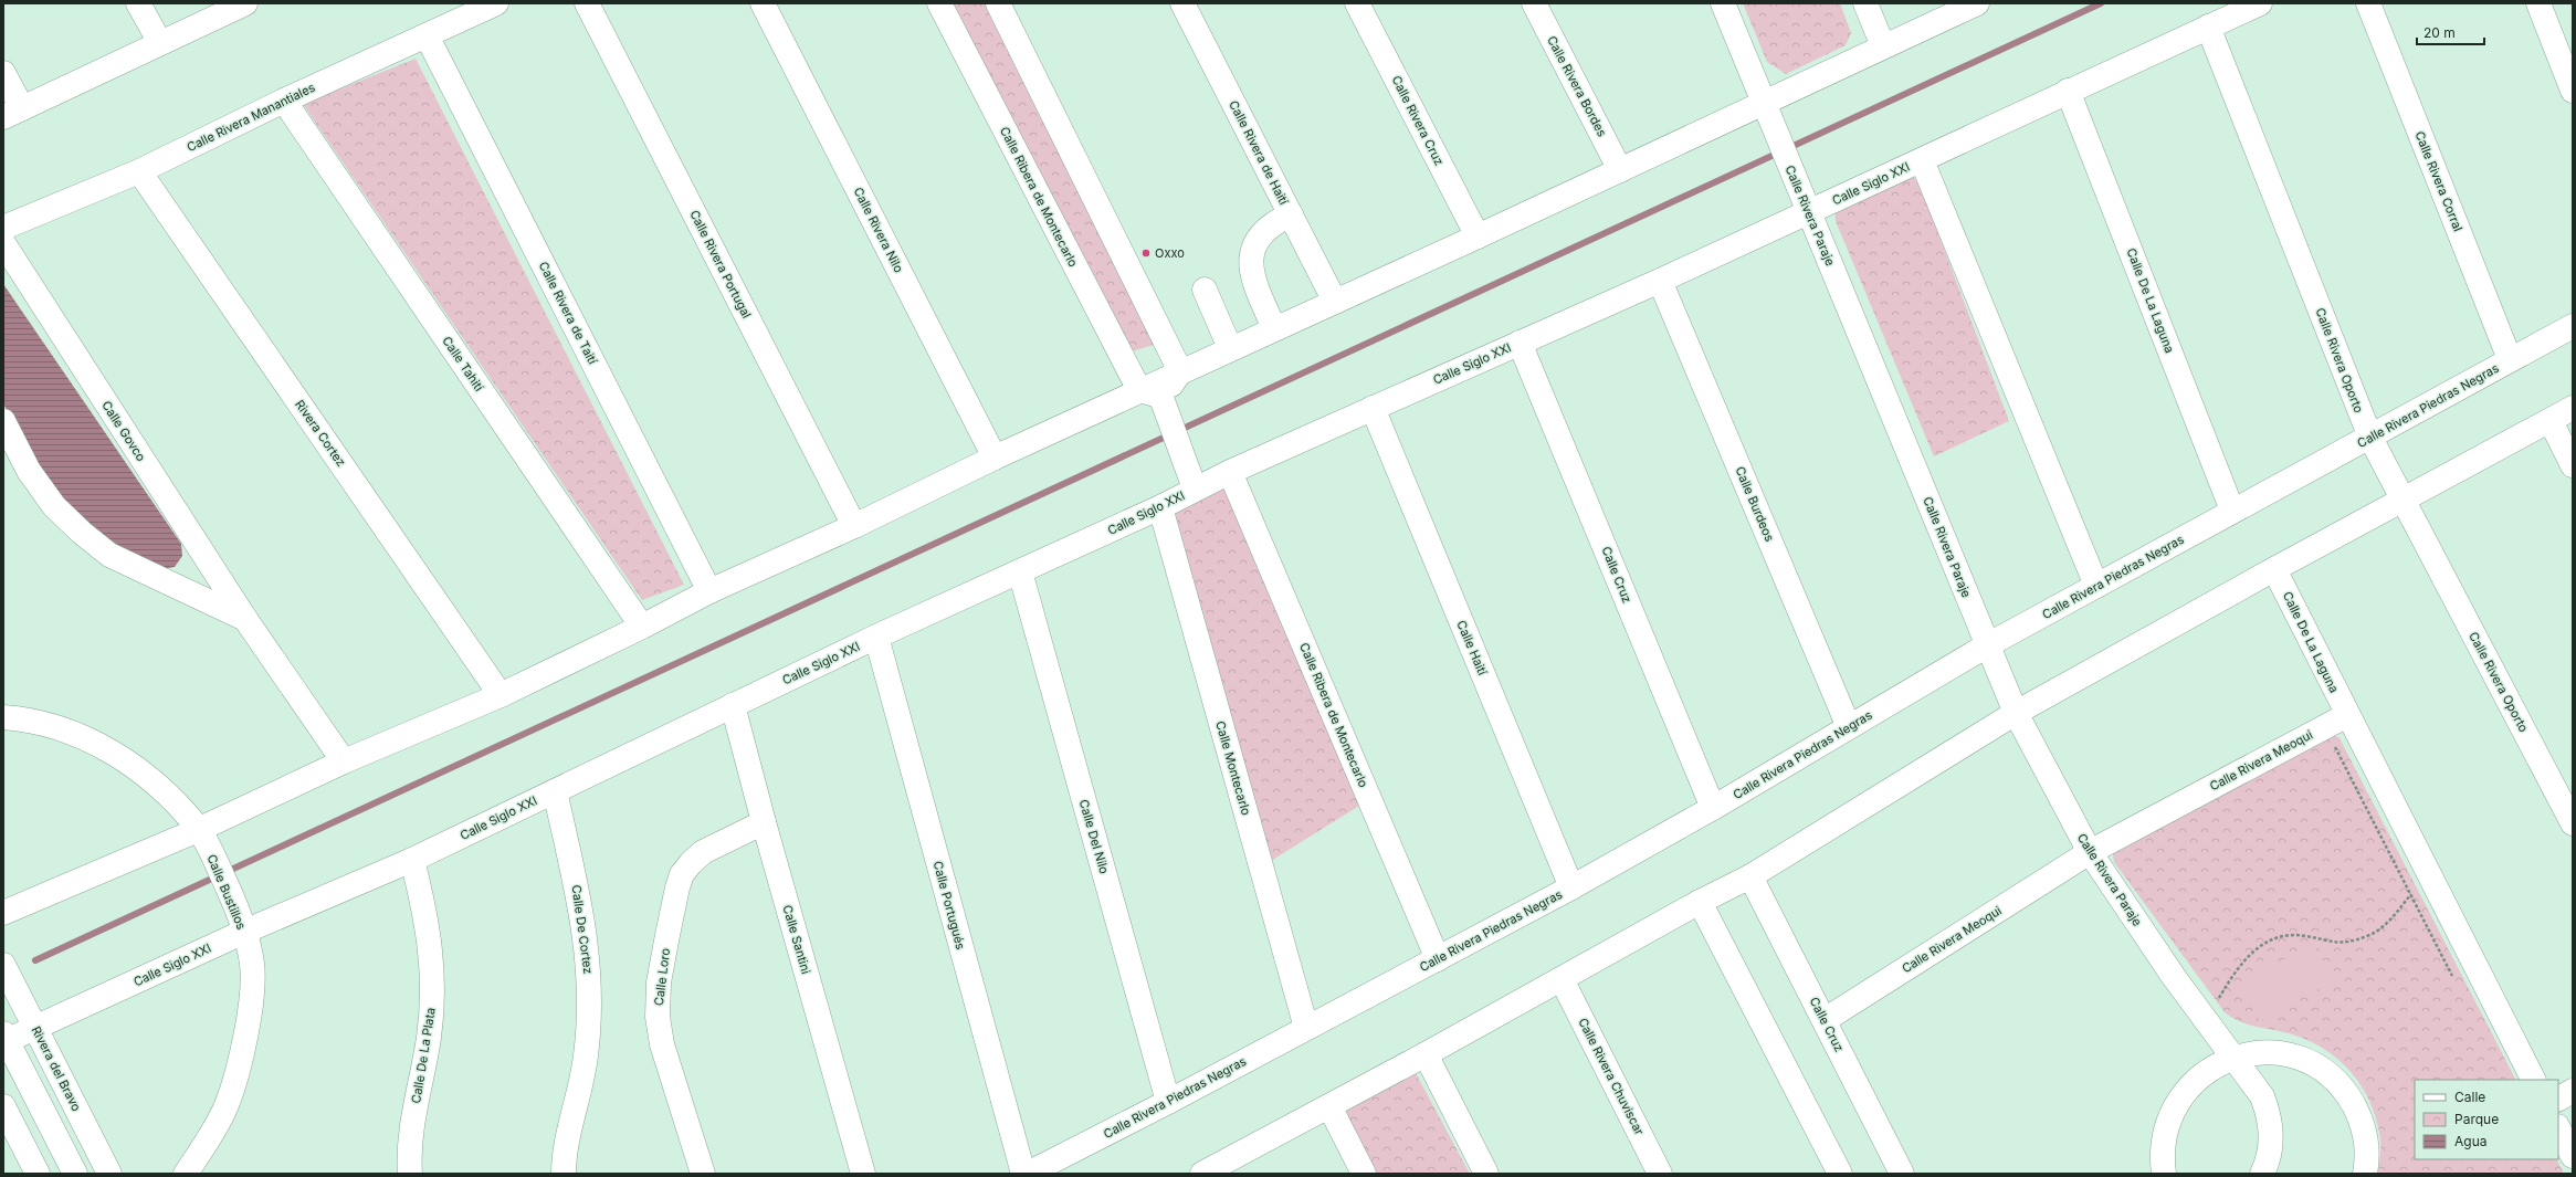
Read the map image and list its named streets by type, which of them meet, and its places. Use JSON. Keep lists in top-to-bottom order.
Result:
{
  "streets": {
    "street": [
      "Calle Rivera Bordes",
      "Calle Rivera Manantiales",
      "Calle Rivera Cruz",
      "Calle Rivera de Haití",
      "Calle Rivera Corral",
      "Calle Siglo XXI",
      "Calle Ribera de Montecarlo",
      "Calle Rivera Paraje",
      "Calle Rivera Nilo",
      "Calle Rivera Portugal",
      "Calle De La Laguna",
      "Calle Rivera de Taití",
      "Calle Rivera Oporto",
      "Calle Tahití",
      "Calle Rivera Piedras Negras",
      "Calle Govco",
      "Rivera Cortez",
      "Calle Burdeos",
      "Calle Cruz",
      "Calle Haití",
      "Calle Rivera Meoqui",
      "Calle Montecarlo",
      "Calle Del Nilo",
      "Calle Bustillos",
      "Calle Portugués",
      "Calle De Cortez",
      "Calle Santini",
      "Calle Loro",
      "Calle De La Plata",
      "Rivera del Bravo",
      "Calle Rivera Chuviscar"
    ]
  },
  "crossings": [
    ["Calle Rivera Manantiales", "Calle Rivera de Taití"],
    ["Calle Rivera Manantiales", "Calle Tahití"],
    ["Calle Rivera Manantiales", "Rivera Cortez"],
    ["Calle Rivera Corral", "Calle Rivera Piedras Negras"],
    ["Calle Siglo XXI", "Calle Ribera de Montecarlo"],
    ["Calle Siglo XXI", "Calle Rivera Paraje"],
    ["Calle Siglo XXI", "Calle De La Laguna"],
    ["Calle Siglo XXI", "Calle Rivera Oporto"],
    ["Calle Siglo XXI", "Calle Burdeos"],
    ["Calle Siglo XXI", "Calle Cruz"],
    ["Calle Siglo XXI", "Calle Haití"],
    ["Calle Siglo XXI", "Calle Montecarlo"],
    ["Calle Siglo XXI", "Calle Del Nilo"],
    ["Calle Siglo XXI", "Calle Bustillos"],
    ["Calle Siglo XXI", "Calle Portugués"],
    ["Calle Siglo XXI", "Calle De Cortez"],
    ["Calle Siglo XXI", "Calle Santini"],
    ["Calle Siglo XXI", "Calle De La Plata"],
    ["Calle Siglo XXI", "Rivera del Bravo"],
    ["Calle Ribera de Montecarlo", "Calle Rivera Piedras Negras"],
    ["Calle Rivera Paraje", "Calle Rivera Piedras Negras"],
    ["Calle Rivera Paraje", "Calle Rivera Meoqui"],
    ["Calle De La Laguna", "Calle Rivera Piedras Negras"],
    ["Calle De La Laguna", "Calle Rivera Meoqui"],
    ["Calle Rivera Oporto", "Calle Rivera Piedras Negras"],
    ["Calle Rivera Piedras Negras", "Calle Burdeos"],
    ["Calle Rivera Piedras Negras", "Calle Cruz"],
    ["Calle Rivera Piedras Negras", "Calle Haití"],
    ["Calle Rivera Piedras Negras", "Calle Montecarlo"],
    ["Calle Rivera Piedras Negras", "Calle Del Nilo"],
    ["Calle Cruz", "Calle Rivera Meoqui"],
    ["Calle Santini", "Calle Loro"]
  ],
  "places": ["Oxxo"],
  "legend": ["Calle", "Parque", "Agua"],
  "scale_bar": "20 m"
}
